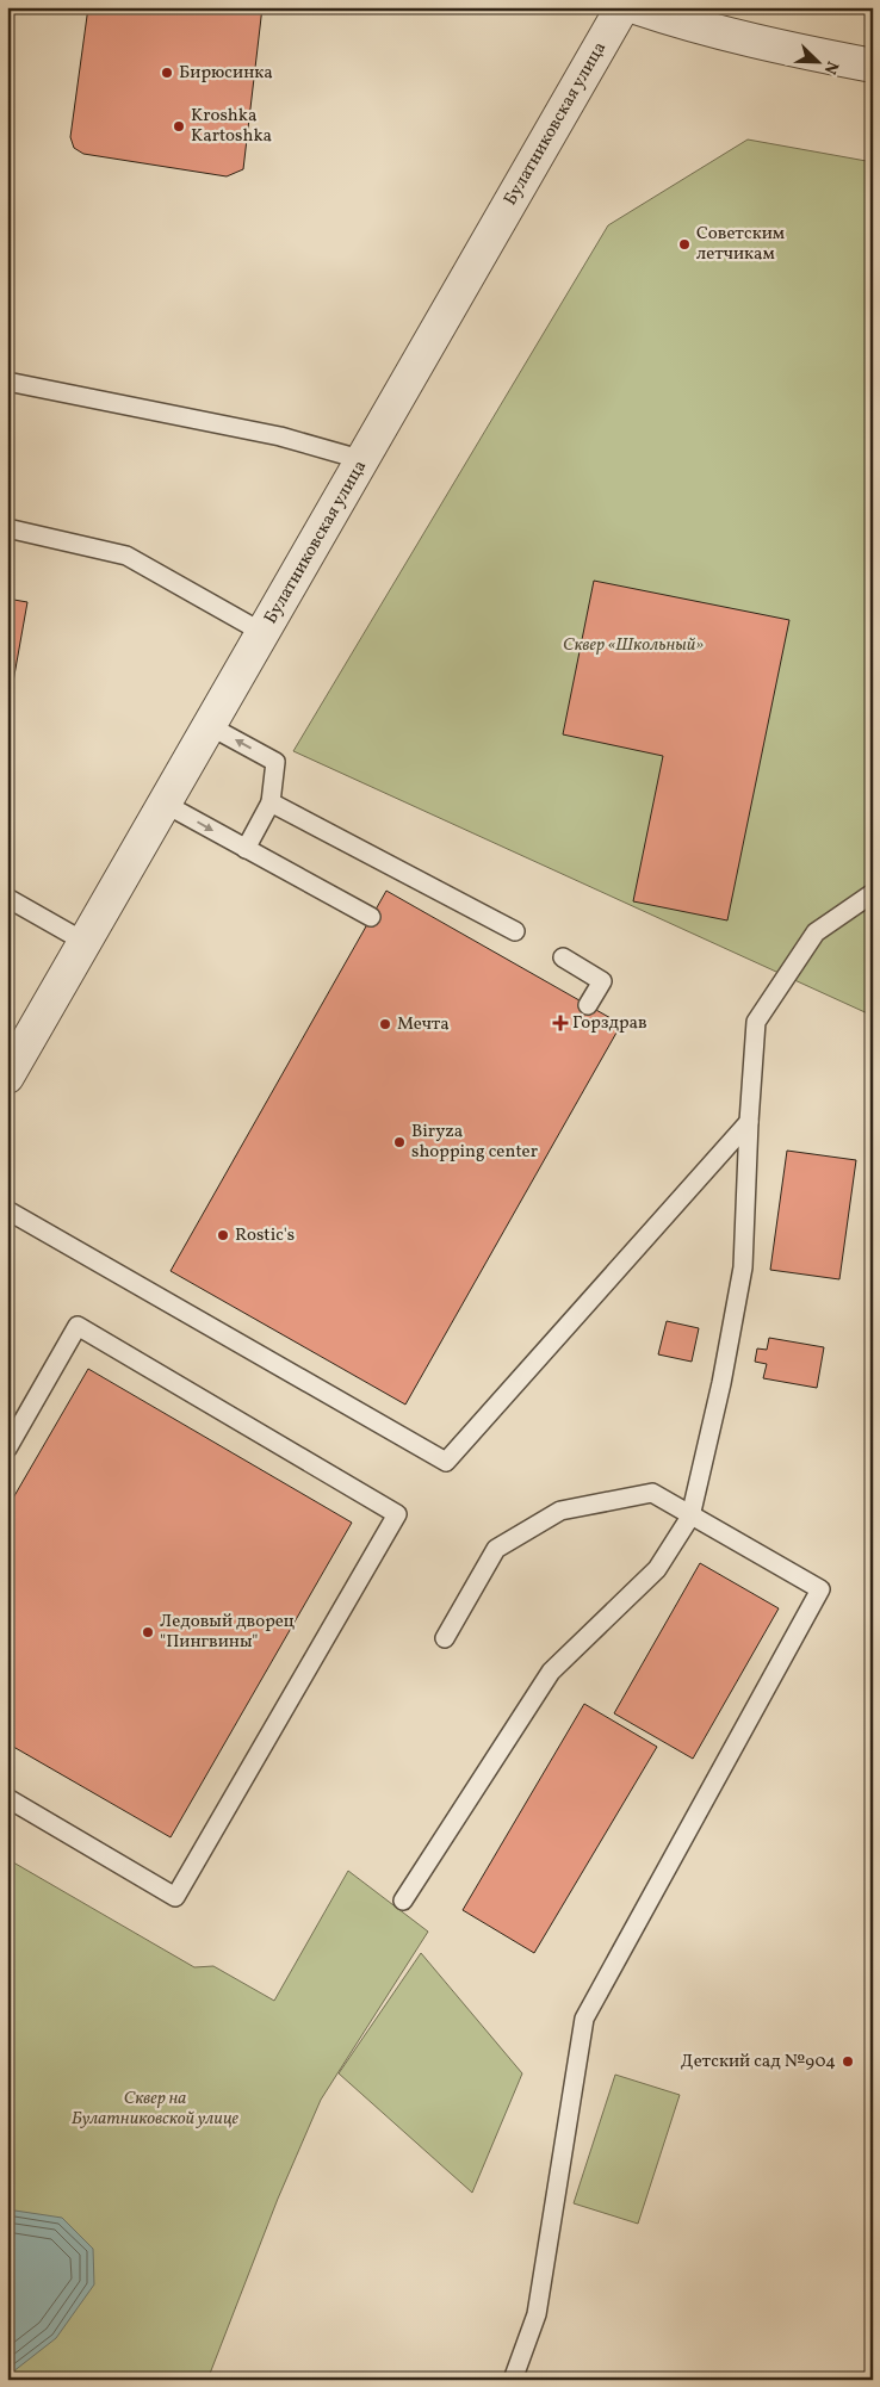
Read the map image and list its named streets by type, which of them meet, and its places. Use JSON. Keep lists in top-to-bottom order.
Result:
{
  "streets": {
    "street": ["Булатниковская улица"]
  },
  "parks": ["Сквер «Школьный»", "Сквер на Булатниковской улице"],
  "places": {
    "other": [
      "Бирюсинка",
      "Kroshka Kartoshka",
      "Cоветским летчикам",
      "Мечта",
      "Biryza shopping center",
      "Rostic's",
      "Ледовый дворец \"Пингвины\"",
      "Детский сад №904"
    ],
    "health": ["Горздрав"]
  },
  "north": "bottom right"
}
